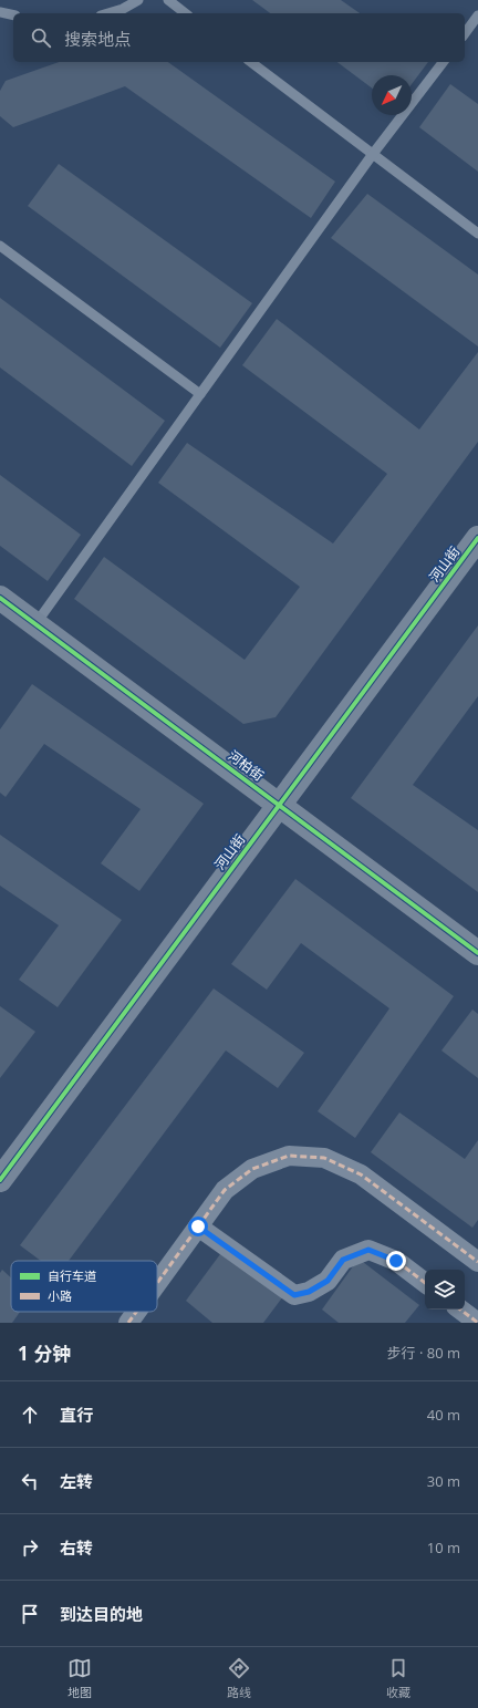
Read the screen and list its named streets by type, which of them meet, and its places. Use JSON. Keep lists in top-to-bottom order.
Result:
{
  "streets": {
    "street": ["河山街", "河柏街"]
  },
  "crossings": [
    ["河山街", "河柏街"]
  ],
  "legend": ["自行车道", "小路"],
  "north": "bottom left",
  "page": {
    "search": "搜索地点",
    "heading": ["1 分钟", "步行 · 80 m"],
    "list": [
      ["直行", "40 m"],
      ["左转", "30 m"],
      ["右转", "10 m"],
      "到达目的地"
    ],
    "nav": ["地图", "路线", "收藏"]
  }
}
